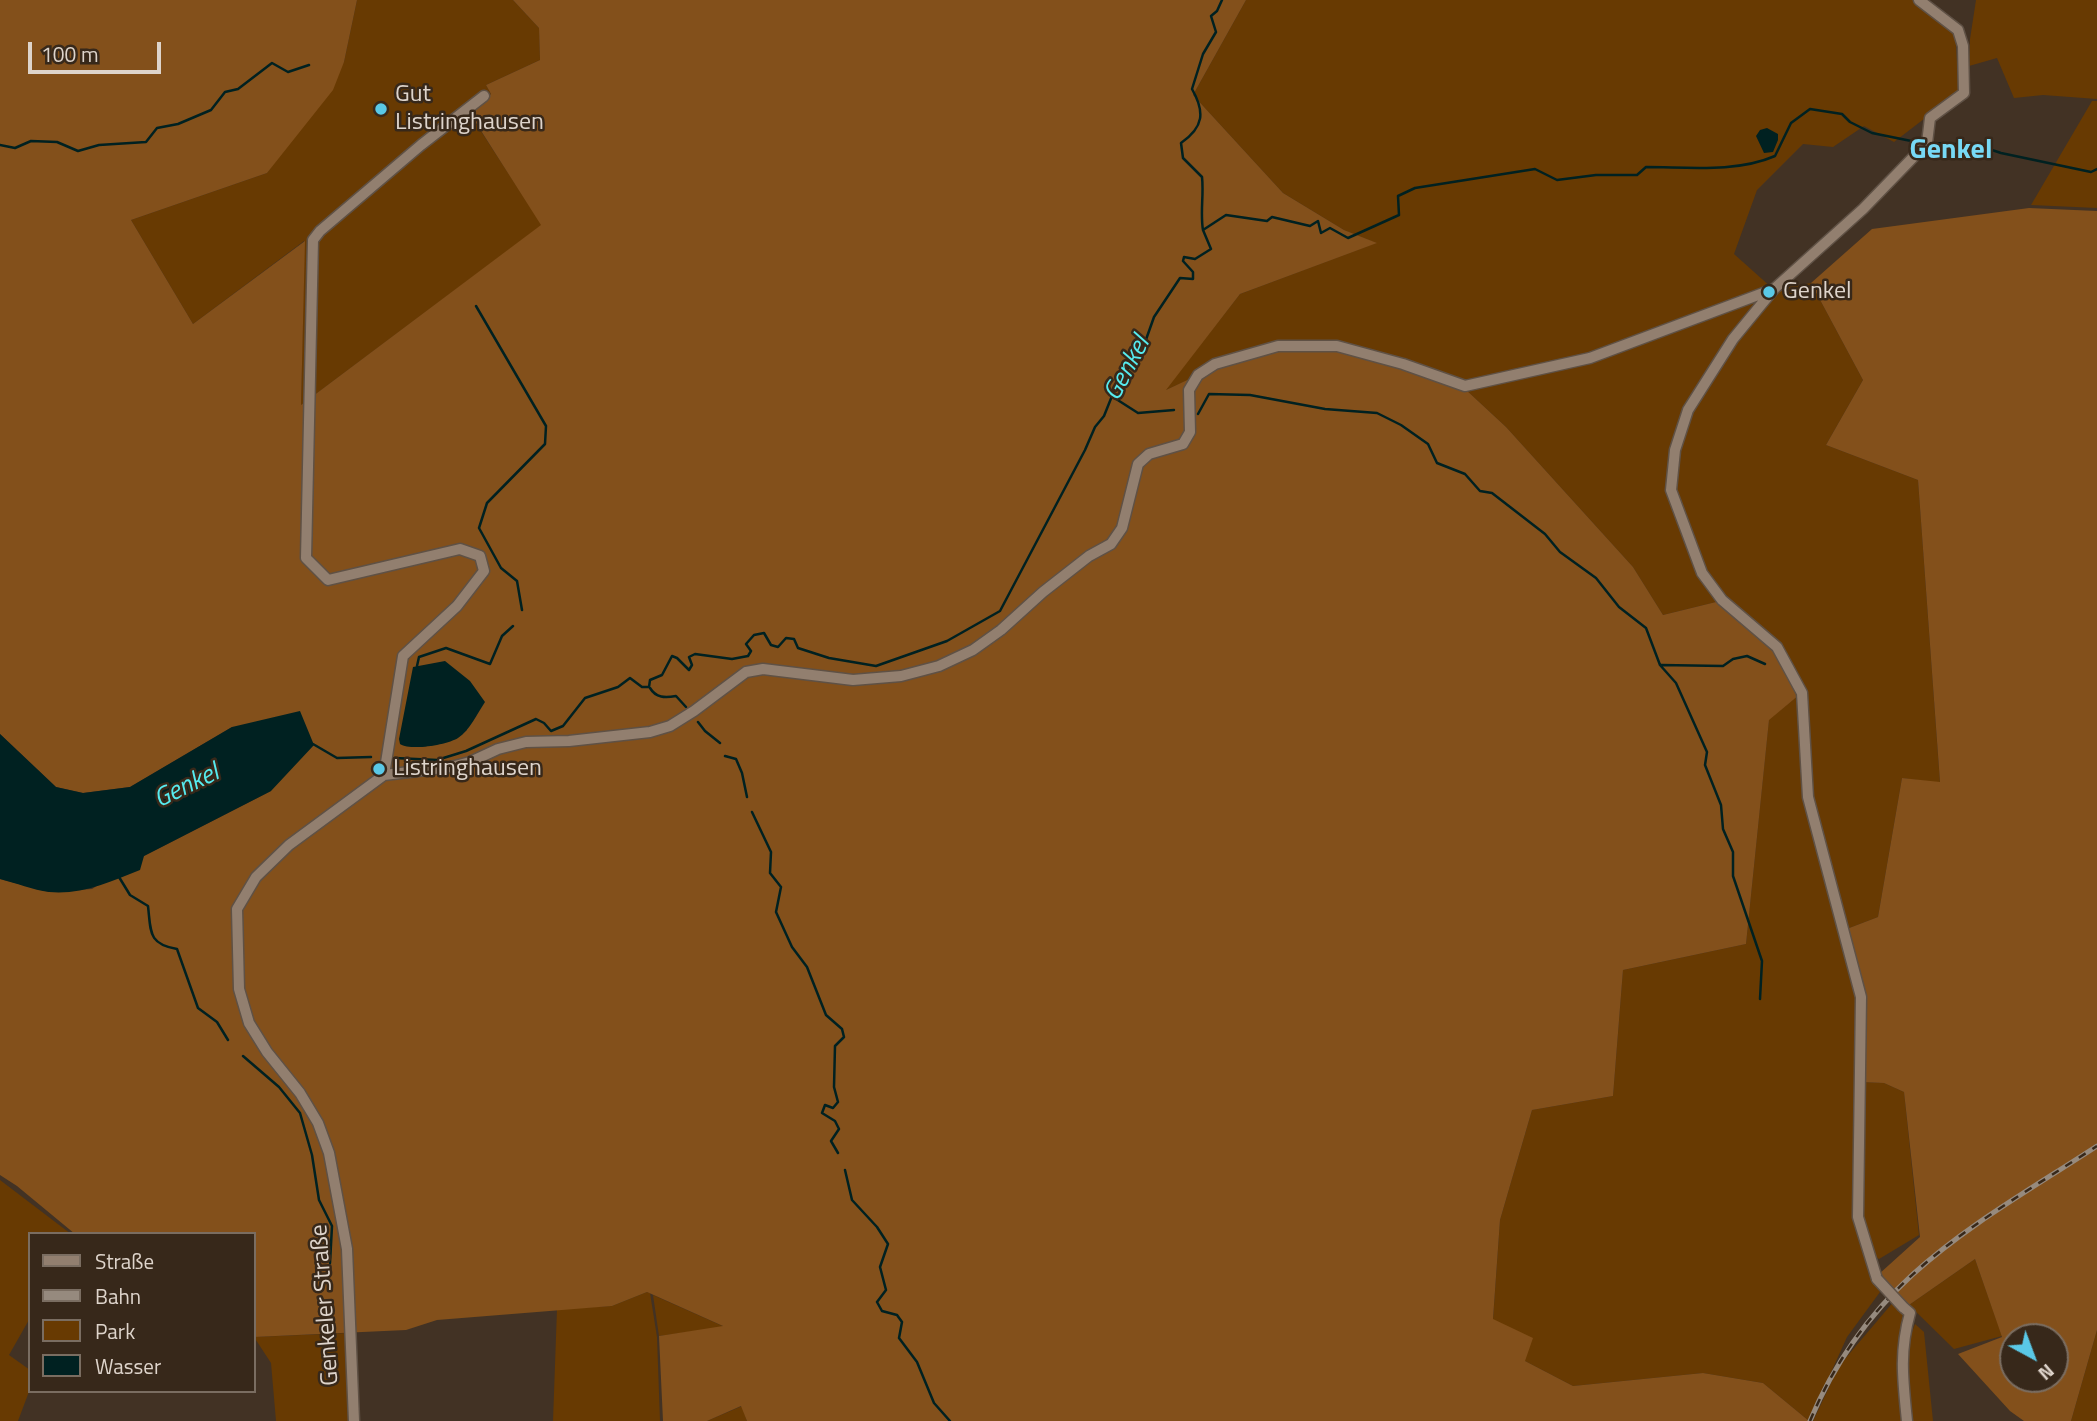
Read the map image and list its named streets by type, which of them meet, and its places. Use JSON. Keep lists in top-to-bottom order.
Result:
{
  "streets": {
    "street": ["Genkeler Straße"]
  },
  "districts": ["Genkel"],
  "water": ["Genkel"],
  "places": ["Gut Listringhausen", "Genkel", "Listringhausen"],
  "legend": [
    "Straße",
    "Bahn",
    "Park",
    "Wasser"
  ],
  "scale_bar": "100 m",
  "north": "bottom right"
}
